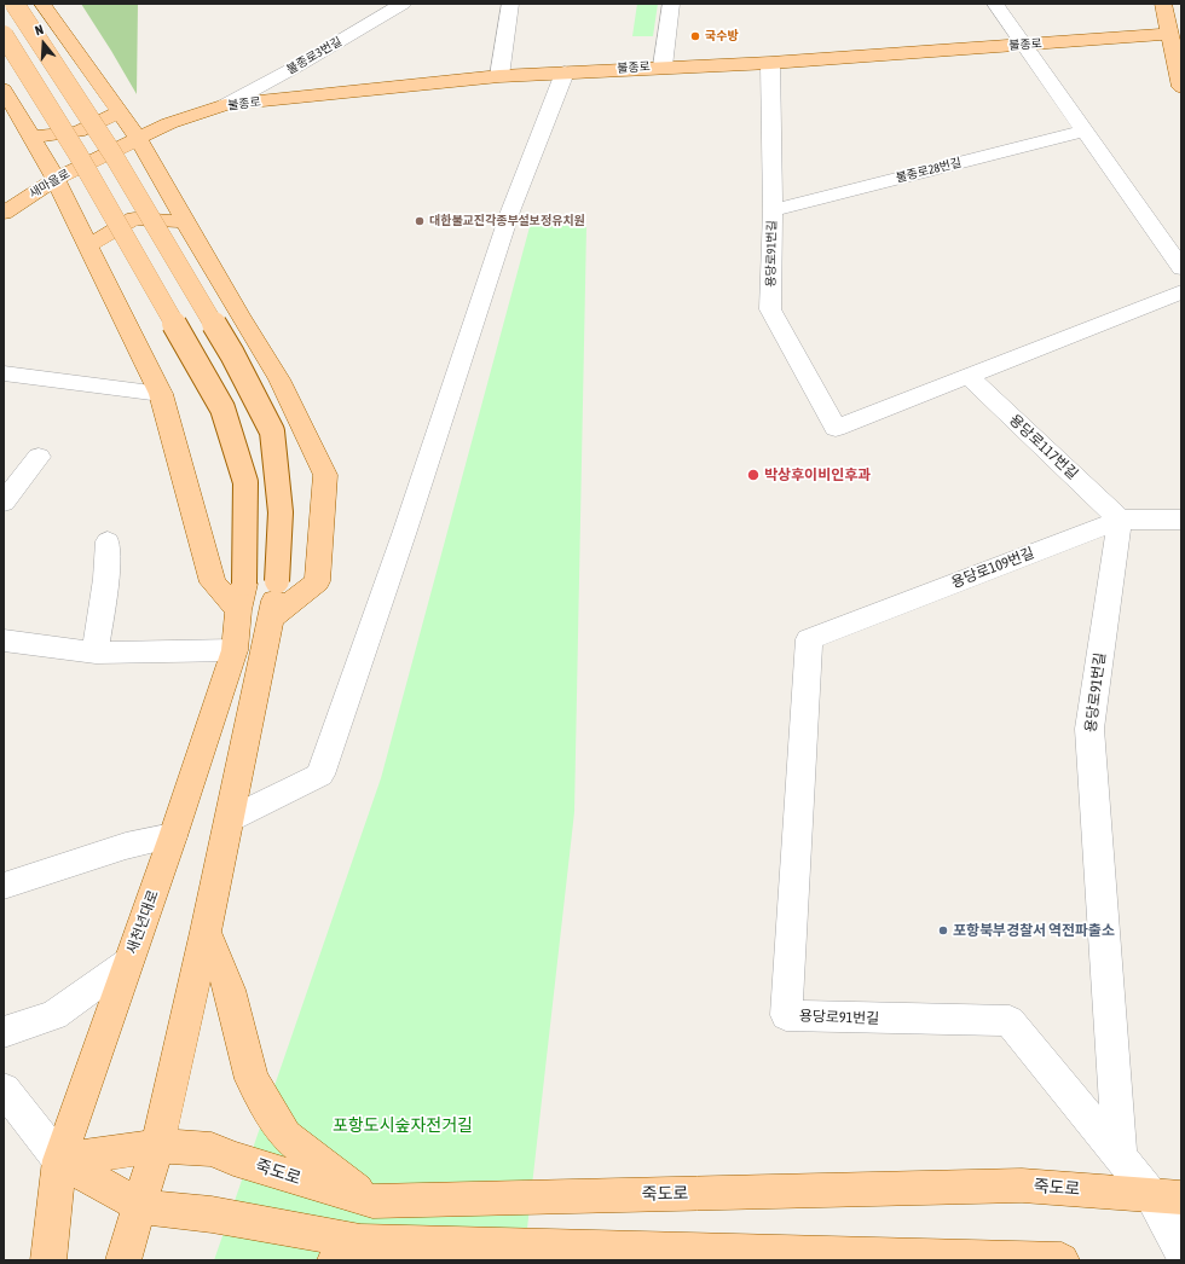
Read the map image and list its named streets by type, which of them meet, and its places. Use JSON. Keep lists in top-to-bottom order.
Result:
{
  "streets": {
    "main road": [
      "불종로",
      "새마을로",
      "새천년대로",
      "죽도로"
    ],
    "street": [
      "불종로3번길",
      "불종로28번길",
      "용당로91번길",
      "용당로117번길",
      "용당로109번길"
    ]
  },
  "crossings": [
    ["불종로", "불종로3번길"],
    ["불종로", "새마을로"],
    ["불종로", "용당로91번길"],
    ["불종로28번길", "용당로91번길"],
    ["용당로91번길", "용당로117번길"],
    ["용당로91번길", "용당로109번길"],
    ["용당로91번길", "죽도로"],
    ["용당로117번길", "용당로109번길"],
    ["새천년대로", "죽도로"]
  ],
  "parks": ["포항도시숲자전거길"],
  "places": [
    "국수방",
    "대한불교진각종부설보정유치원",
    "박상후이비인후과",
    "포항북부경찰서 역전파출소"
  ],
  "north": "top"
}
